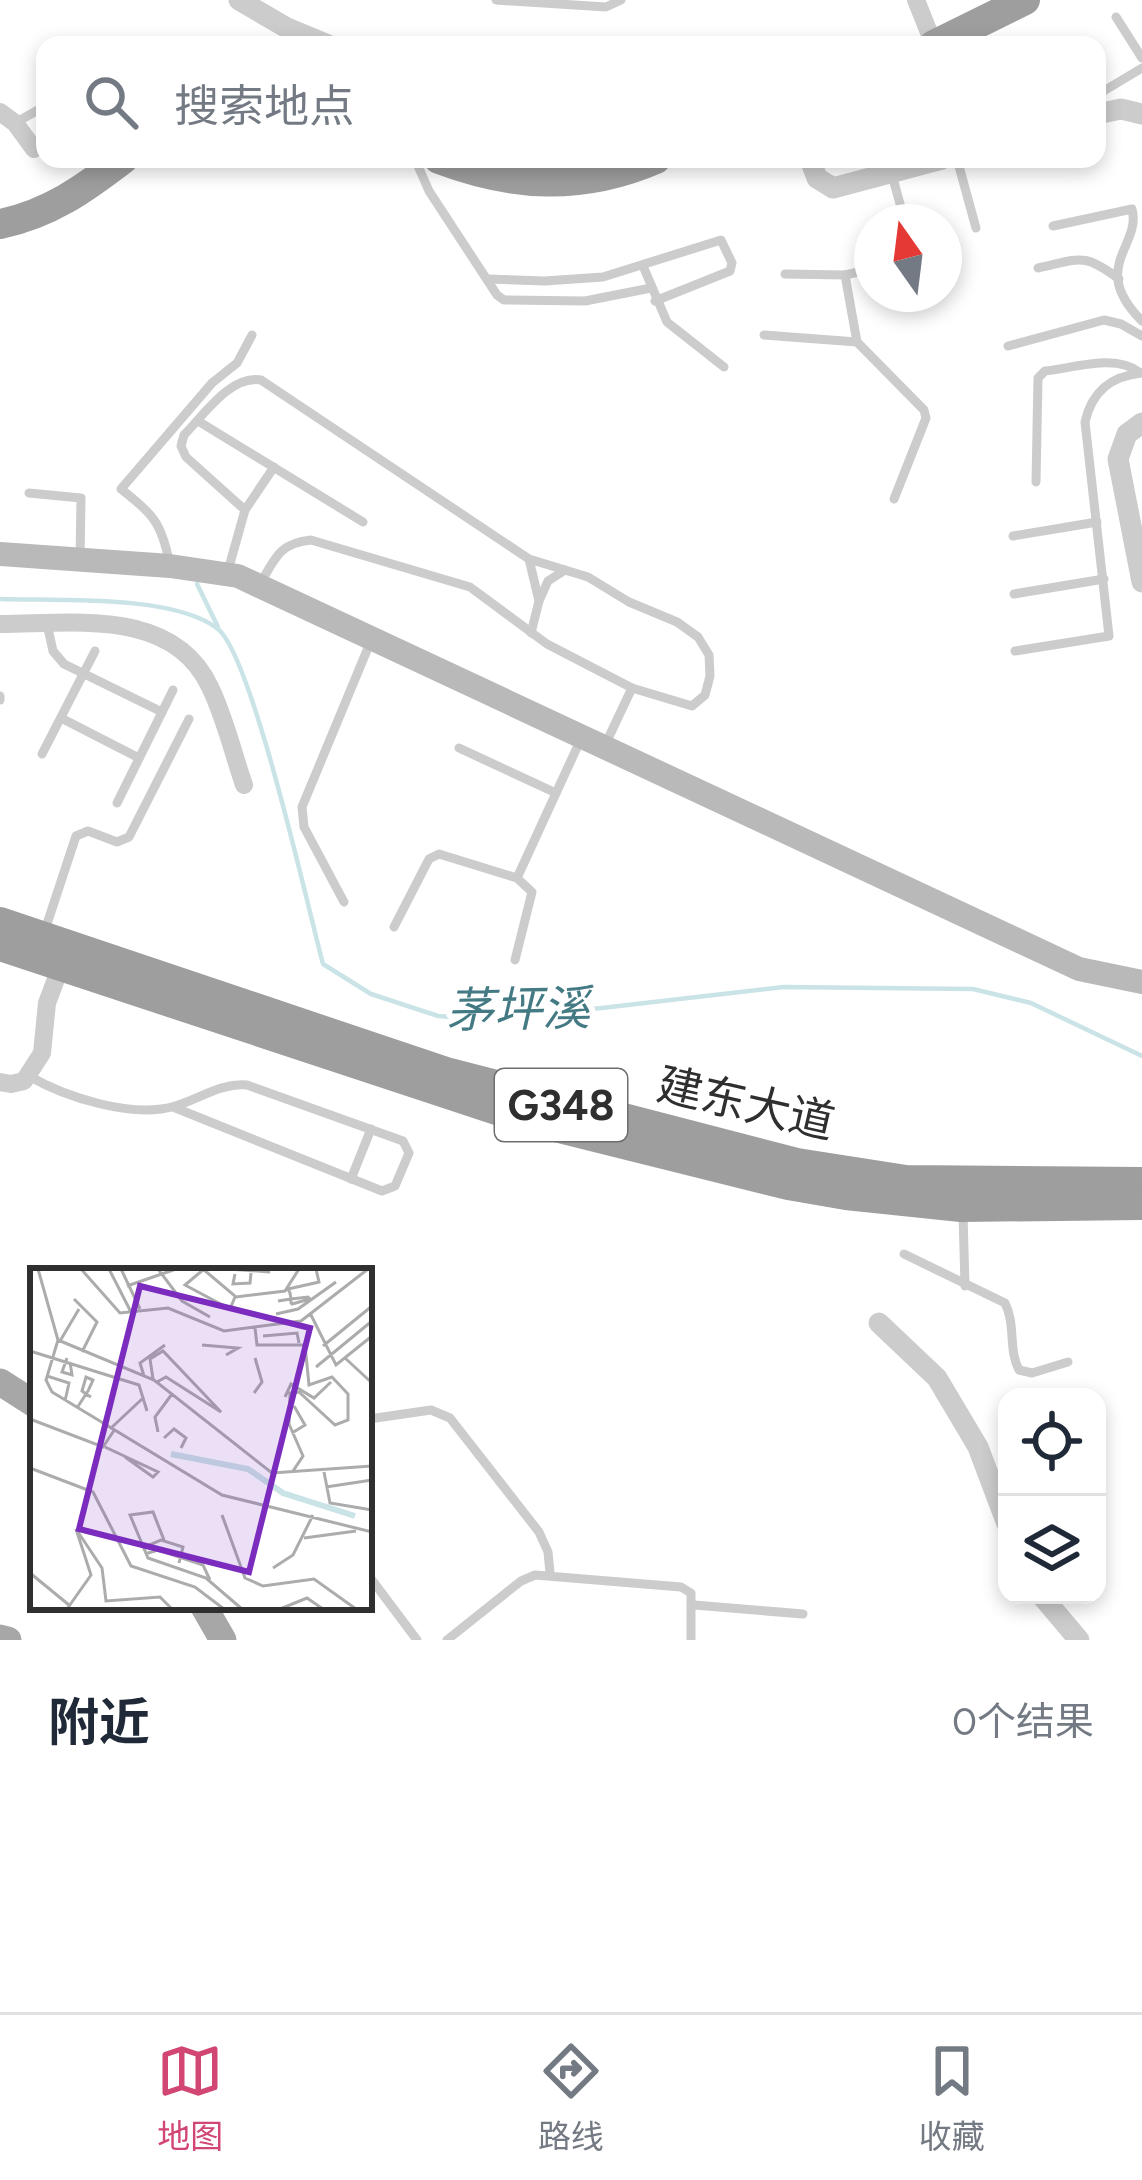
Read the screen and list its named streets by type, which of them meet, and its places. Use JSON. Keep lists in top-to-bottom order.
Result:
{
  "streets": {
    "highway": ["建东大道", "G348"]
  },
  "water": ["茅坪溪"],
  "north": "top",
  "page": {
    "search": "搜索地点",
    "heading": ["附近", "0个结果"],
    "nav": ["地图", "路线", "收藏"]
  }
}
